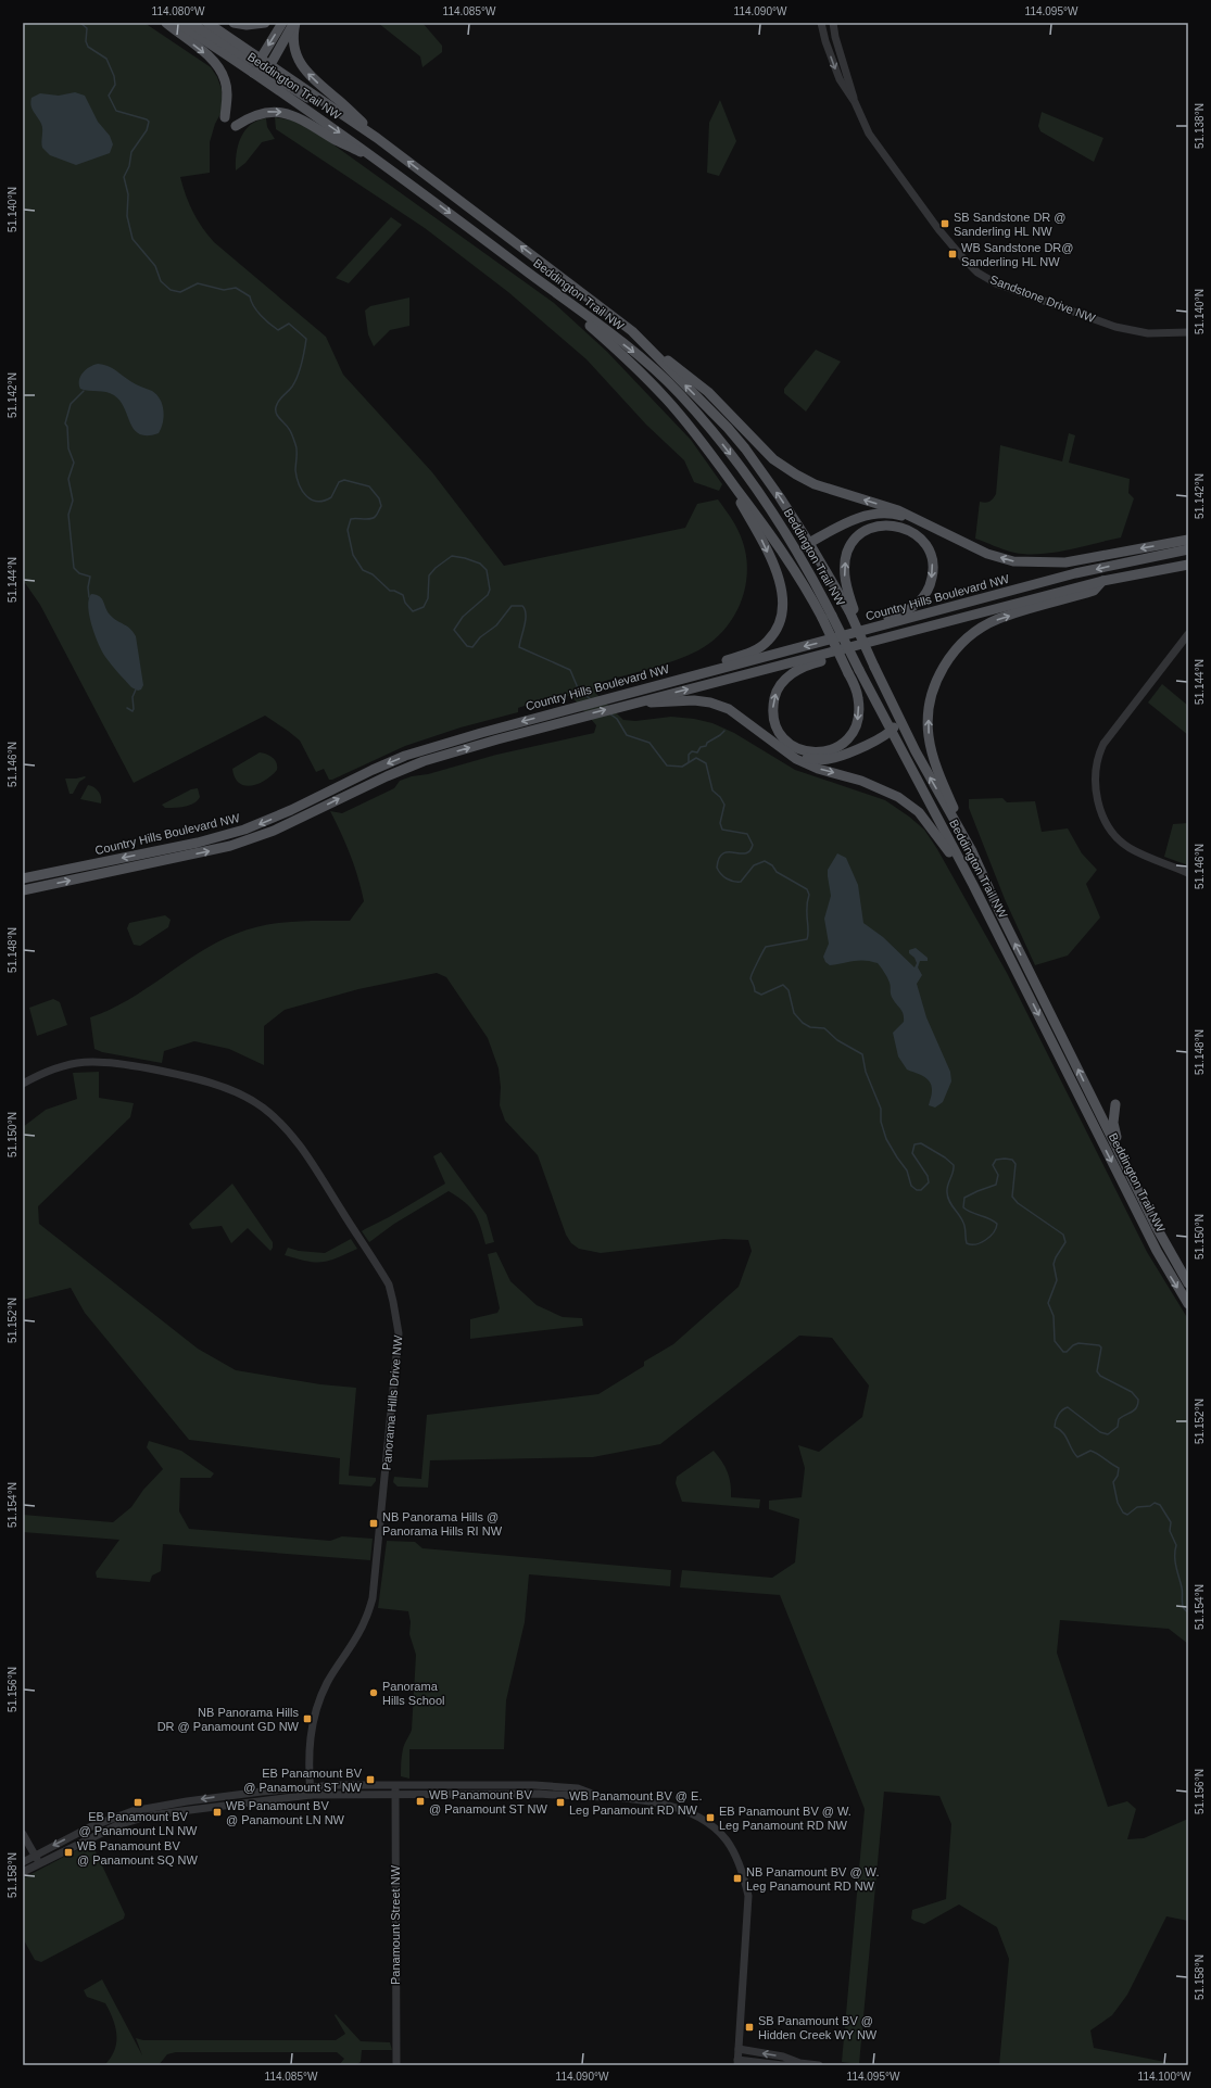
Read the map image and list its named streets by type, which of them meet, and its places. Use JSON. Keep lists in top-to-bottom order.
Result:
{
  "streets": {
    "main road": ["Beddington Trail NW", "Country Hills Boulevard NW"],
    "street": ["Sandstone Drive NW", "Panorama Hills Drive NW", "Panamount Street NW"]
  },
  "places": {
    "transit": [
      "SB Sandstone DR @ Sanderling HL NW",
      "WB Sandstone DR@ Sanderling HL NW",
      "NB Panorama Hills @ Panorama Hills RI NW",
      "NB Panorama Hills DR @ Panamount GD NW",
      "EB Panamount BV @ Panamount ST NW",
      "WB Panamount BV @ Panamount ST NW",
      "EB Panamount BV @ Panamount LN NW",
      "WB Panamount BV @ E. Leg Panamount RD NW",
      "WB Panamount BV @ Panamount LN NW",
      "EB Panamount BV @ W. Leg Panamount RD NW",
      "WB Panamount BV @ Panamount SQ NW",
      "NB Panamount BV @ W. Leg Panamount RD NW",
      "SB Panamount BV @ Hidden Creek WY NW"
    ],
    "other": ["Panorama Hills School"]
  },
  "coordinates": [
    "114.080°W",
    "114.085°W",
    "114.090°W",
    "114.095°W",
    "51.138°N",
    "51.140°N",
    "51.142°N",
    "51.144°N",
    "51.146°N",
    "51.148°N",
    "51.150°N",
    "51.152°N",
    "51.154°N",
    "51.156°N",
    "51.158°N",
    "114.100°W"
  ]
}
